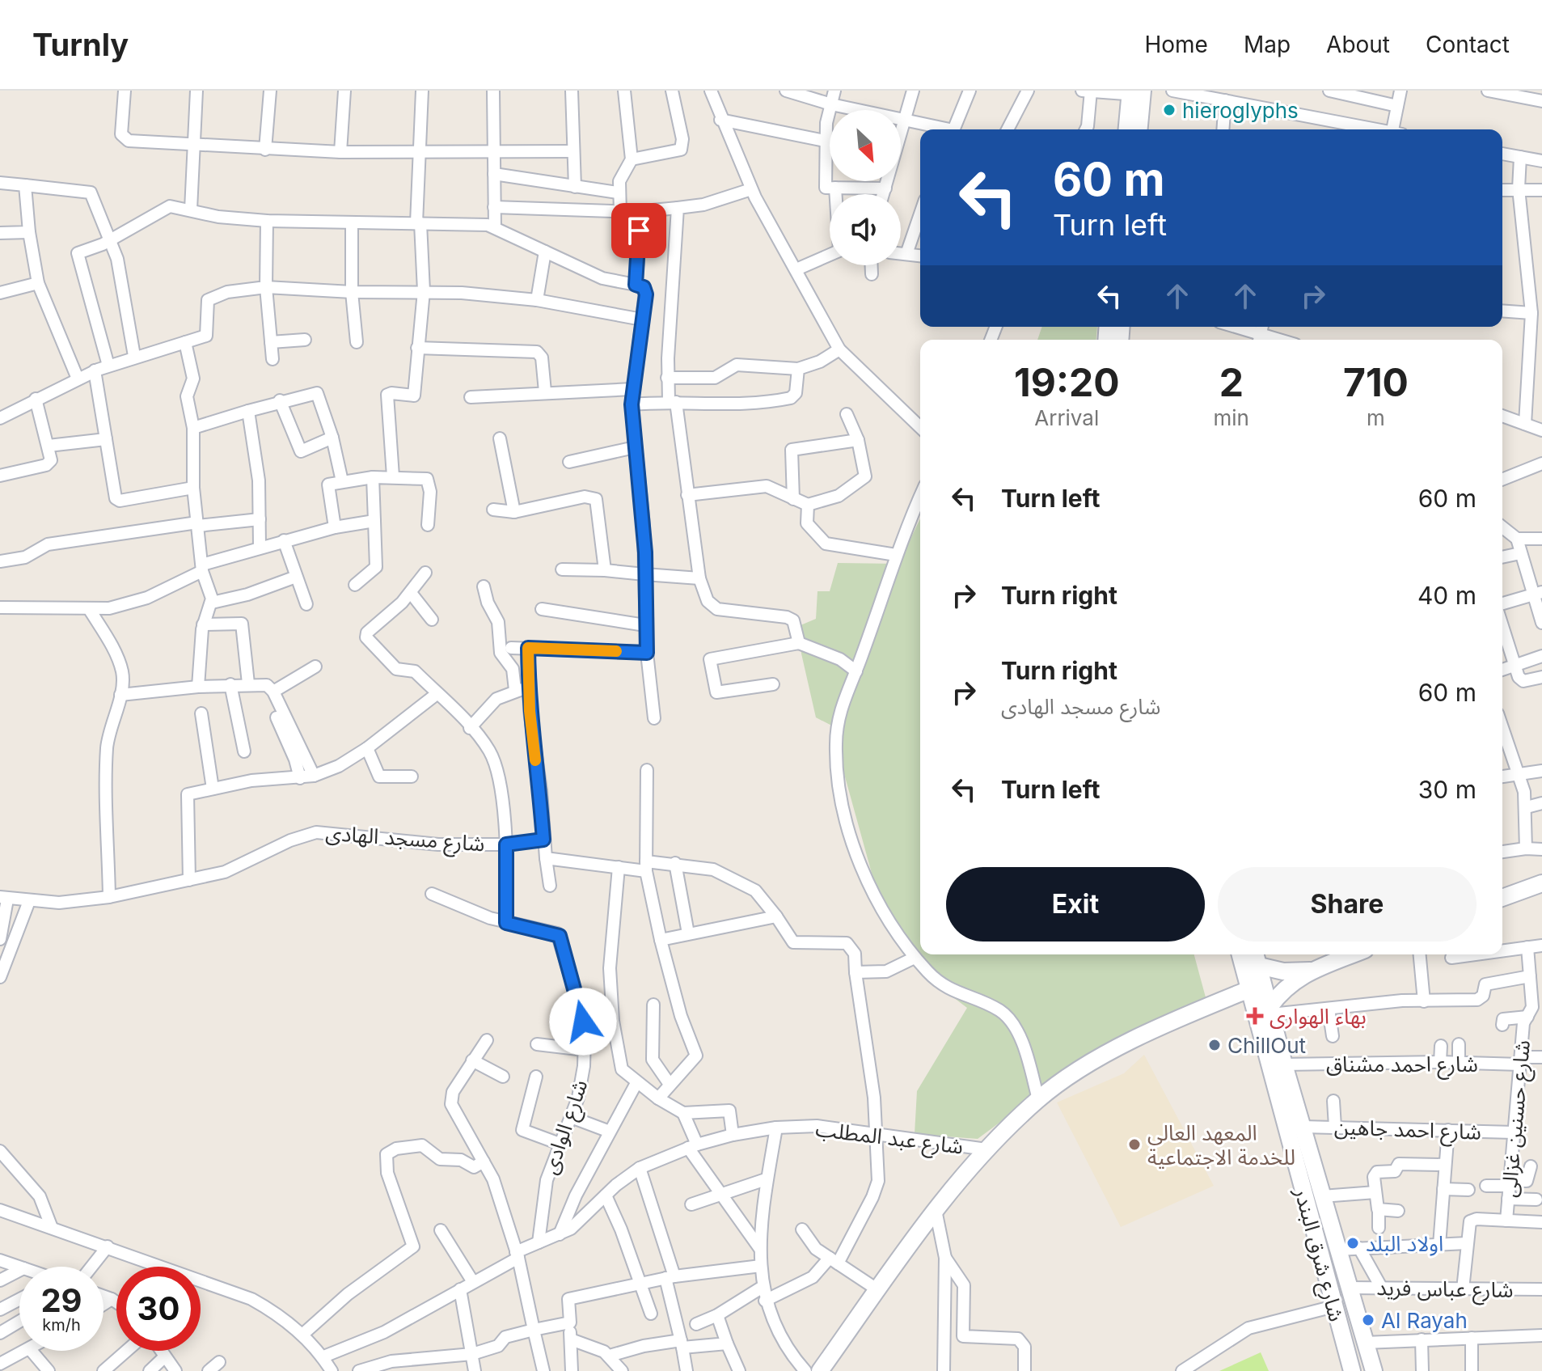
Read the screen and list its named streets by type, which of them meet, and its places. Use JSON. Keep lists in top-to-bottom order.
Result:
{
  "streets": {
    "main road": ["شارع شرق البندر"],
    "street": [
      "شارع مسجد الهادى",
      "شارع احمد مشناق",
      "شارع حسنين غزالى",
      "شارع الوادى",
      "شارع احمد جاهين",
      "شارع عبد المطلب",
      "شارع عباس فريد"
    ]
  },
  "crossings": [
    ["شارع احمد مشناق", "شارع حسنين غزالى"],
    ["شارع احمد مشناق", "شارع شرق البندر"],
    ["شارع حسنين غزالى", "شارع احمد جاهين"],
    ["شارع الوادى", "شارع عبد المطلب"],
    ["شارع احمد جاهين", "شارع شرق البندر"],
    ["شارع شرق البندر", "شارع عباس فريد"]
  ],
  "places": {
    "other": [
      "hieroglyphs",
      "ChillOut",
      "المعهد العالى للخدمة الاجتماعية",
      "اولاد البلد",
      "Al Rayah"
    ],
    "health": ["بهاء الهوارى"]
  },
  "north": "bottom right",
  "page": {
    "header": "Turnly",
    "nav": [
      "Home",
      "Map",
      "About",
      "Contact"
    ],
    "turn": ["60 m", "Turn left"],
    "eta": [
      "19:20",
      "Arrival",
      "2",
      "min",
      "710",
      "m"
    ],
    "list": [
      {
        "name": "Turn left",
        "value": "60 m"
      },
      {
        "name": "Turn right",
        "value": "40 m"
      },
      {
        "name": "Turn right",
        "note": "شارع مسجد الهادى",
        "value": "60 m"
      },
      {
        "name": "Turn left",
        "value": "30 m"
      }
    ],
    "buttons": ["Exit", "Share"],
    "speed": "29 km/h",
    "limit": "30"
  }
}
